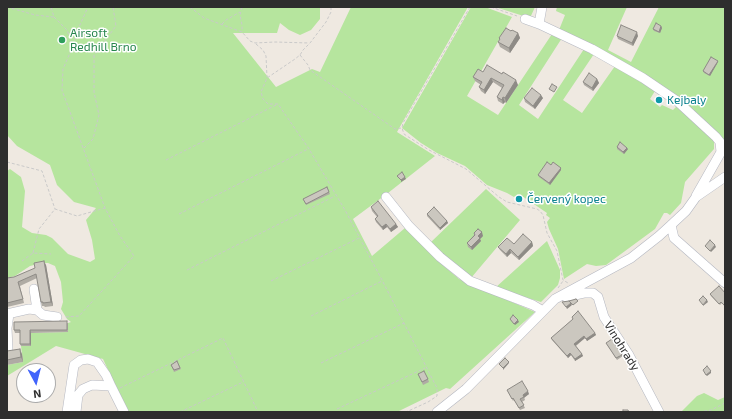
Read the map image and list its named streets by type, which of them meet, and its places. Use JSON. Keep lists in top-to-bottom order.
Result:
{
  "streets": {
    "street": ["Vinohrady"]
  },
  "places": ["Airsoft Redhill Brno", "Kejbaly", "Červený kopec"],
  "north": "bottom"
}
